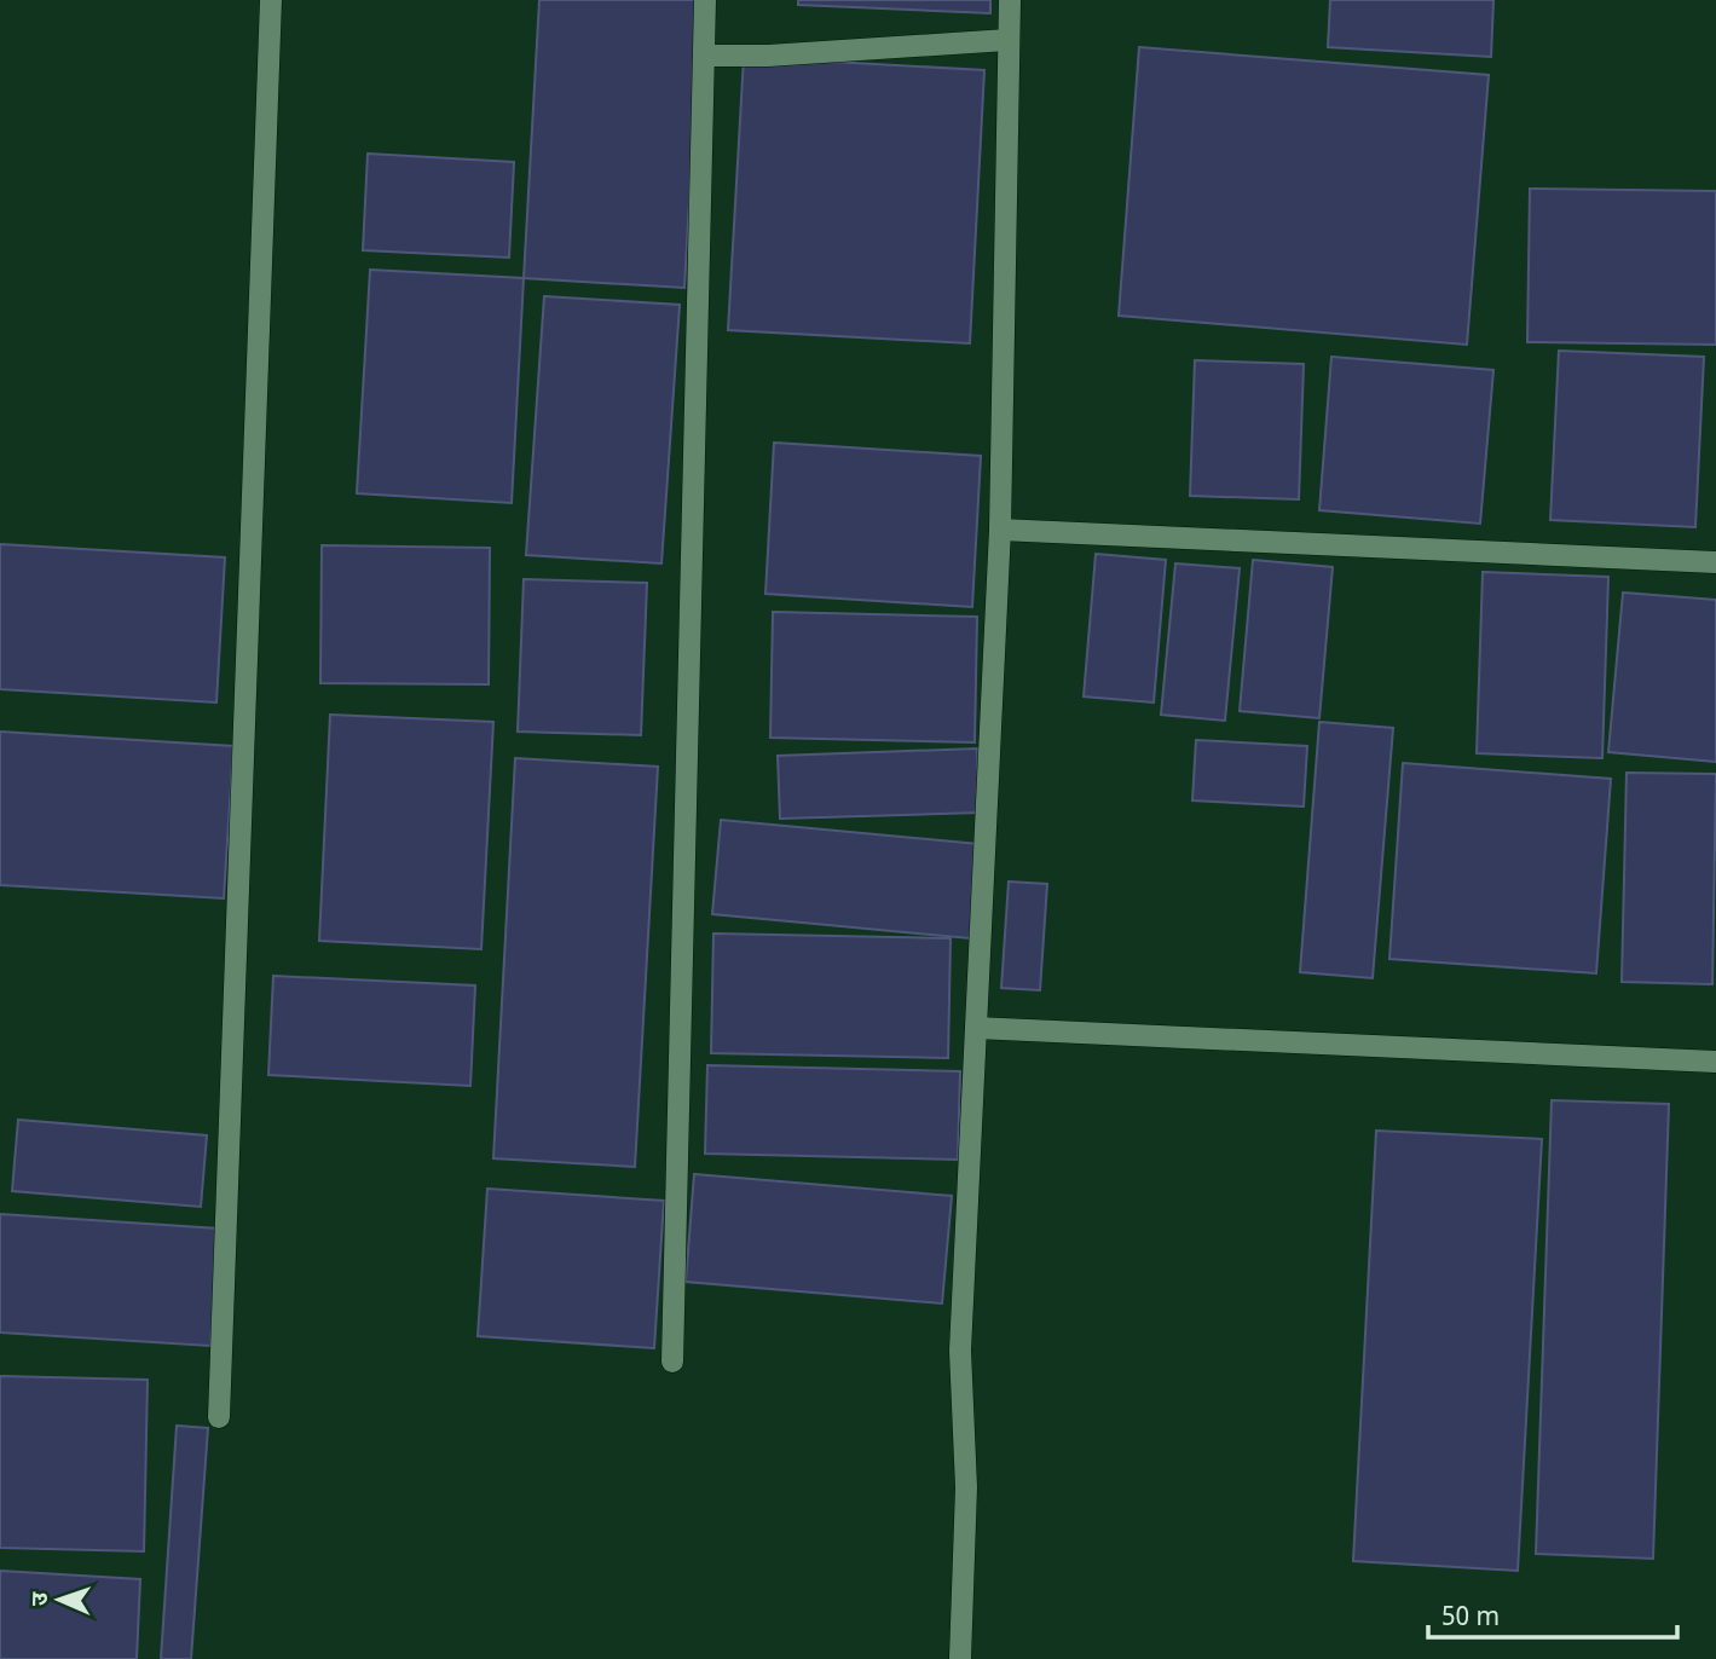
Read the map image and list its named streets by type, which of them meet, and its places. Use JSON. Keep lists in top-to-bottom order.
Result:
{
  "scale_bar": "50 m",
  "north": "left"
}
